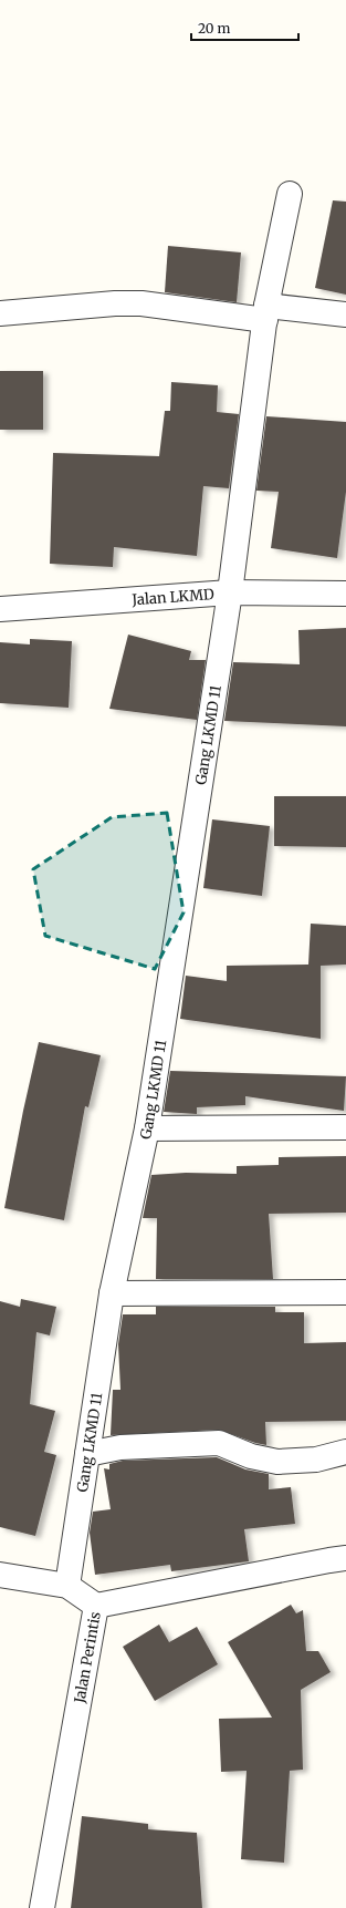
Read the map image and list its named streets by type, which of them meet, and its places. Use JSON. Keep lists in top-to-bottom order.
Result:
{
  "streets": {
    "street": ["Jalan LKMD", "Gang LKMD 11", "Jalan Perintis"]
  },
  "crossings": [
    ["Jalan LKMD", "Gang LKMD 11"]
  ],
  "scale_bar": "20 m"
}
